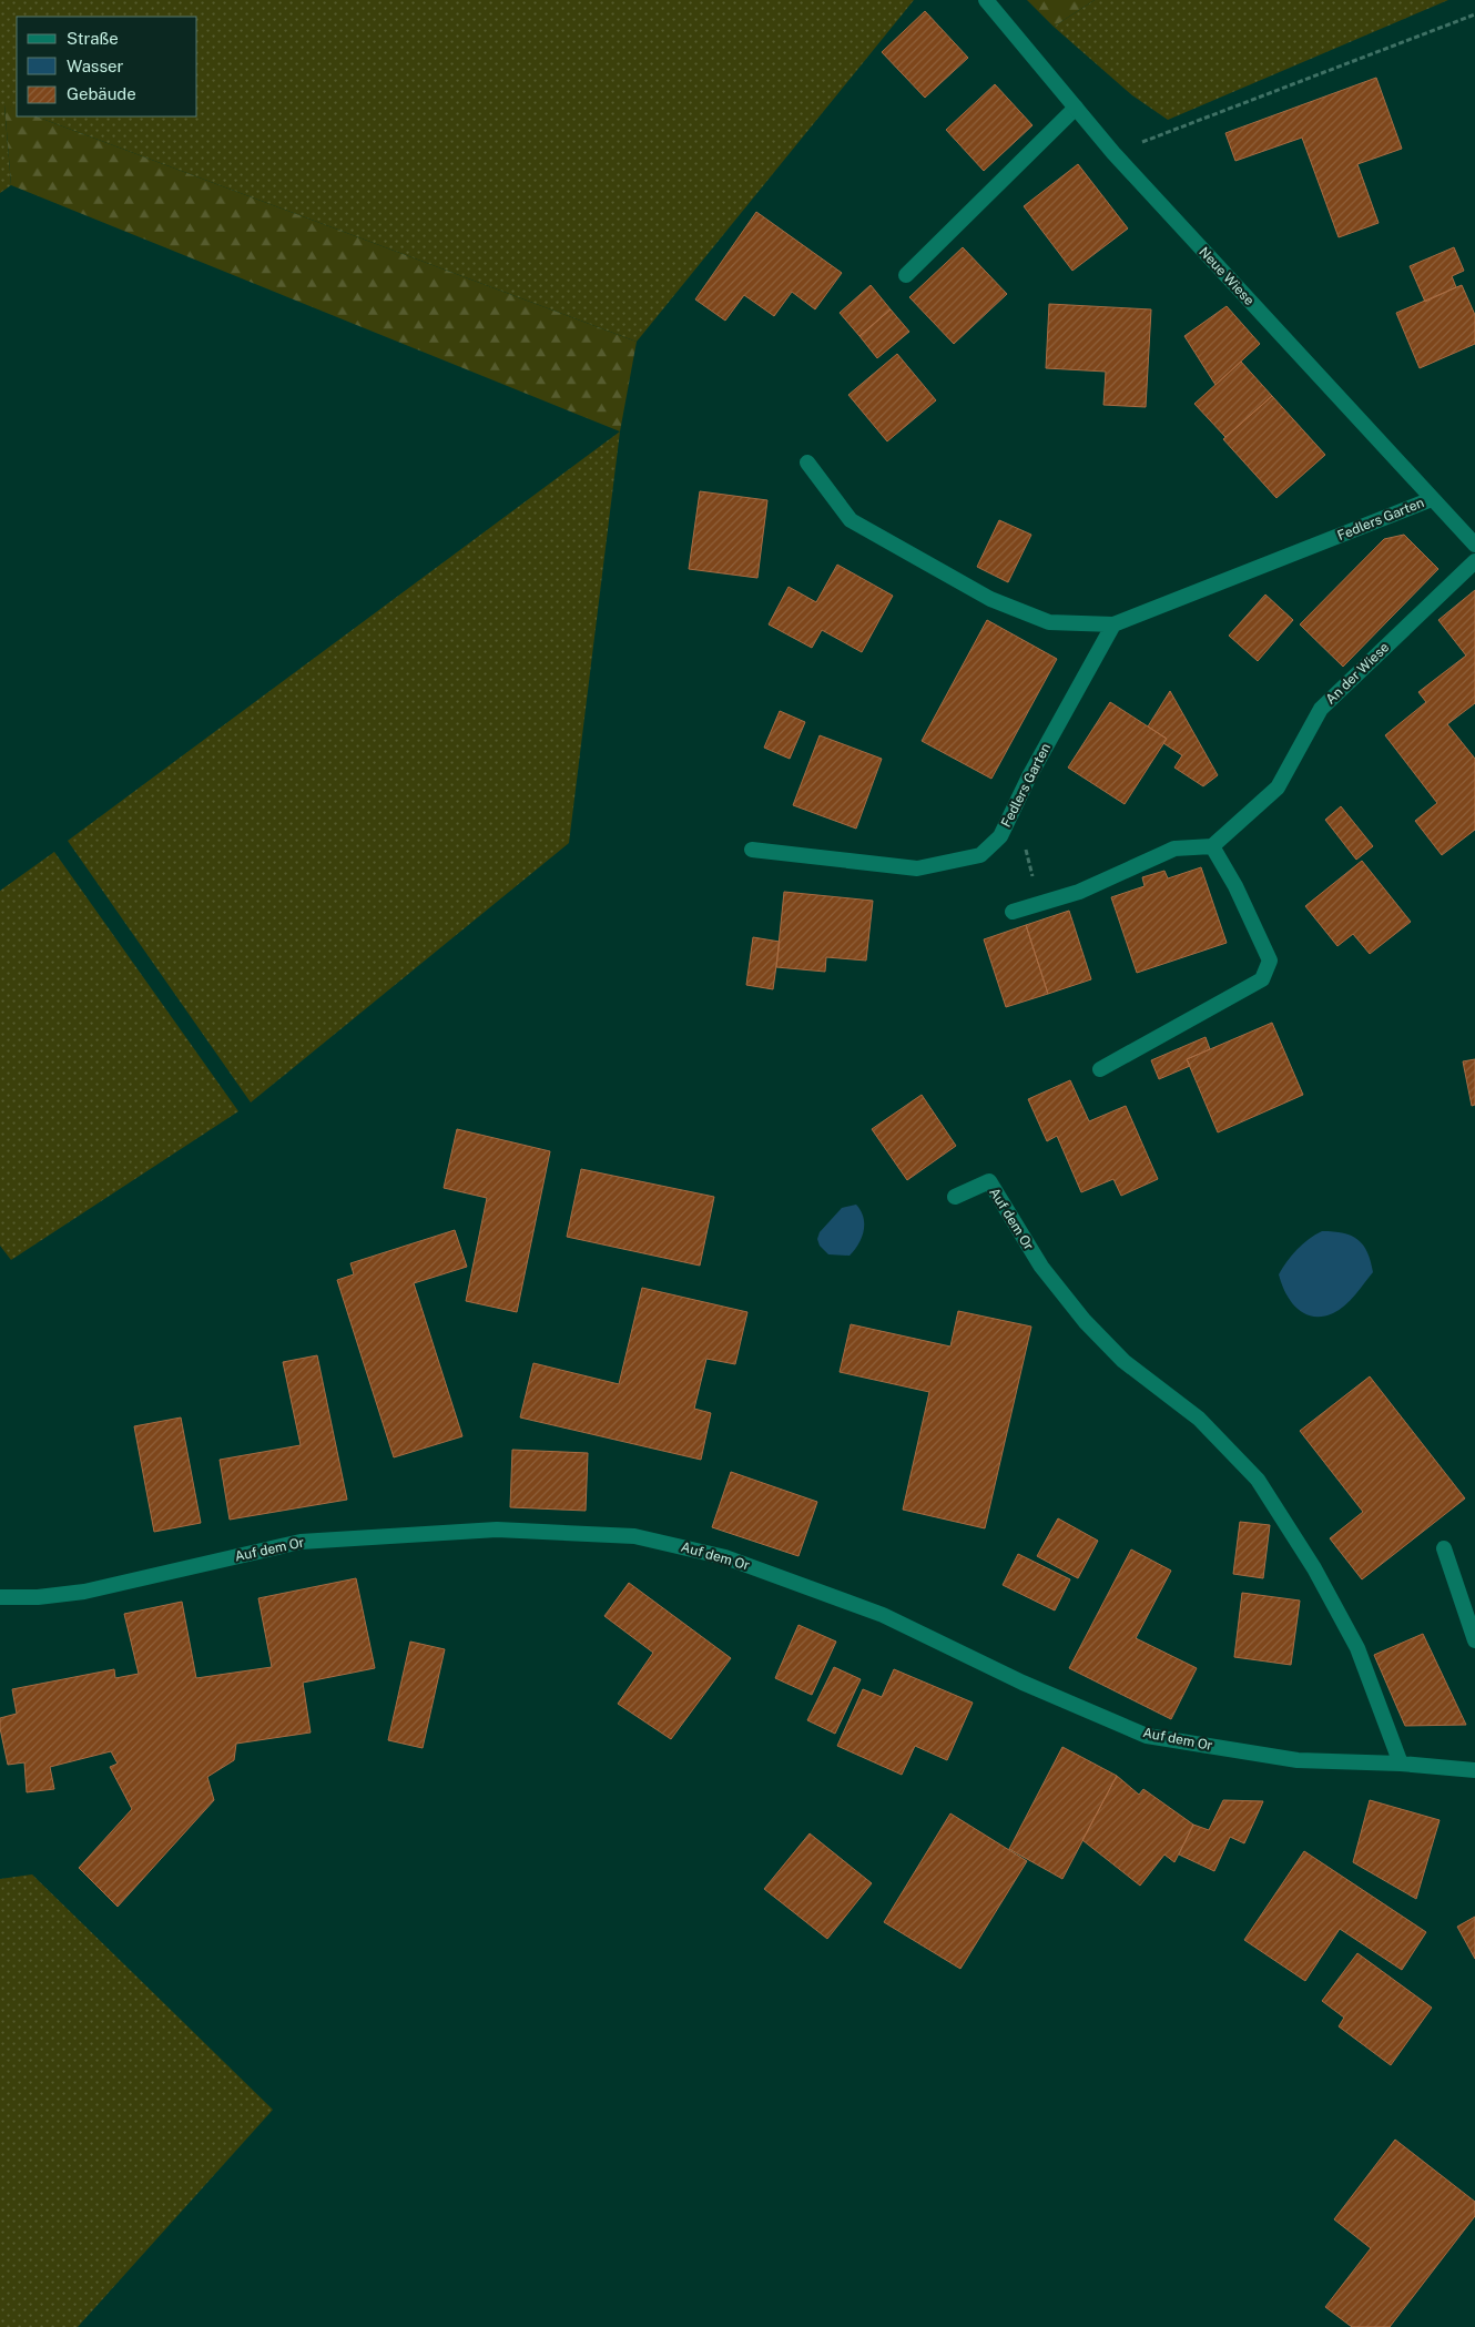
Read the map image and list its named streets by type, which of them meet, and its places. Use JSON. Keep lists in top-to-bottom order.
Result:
{
  "streets": {
    "street": [
      "Neue Wiese",
      "Fedlers Garten",
      "An der Wiese",
      "Auf dem Or"
    ]
  },
  "crossings": [
    ["Neue Wiese", "Fedlers Garten"]
  ],
  "legend": ["Straße", "Wasser", "Gebäude"]
}
